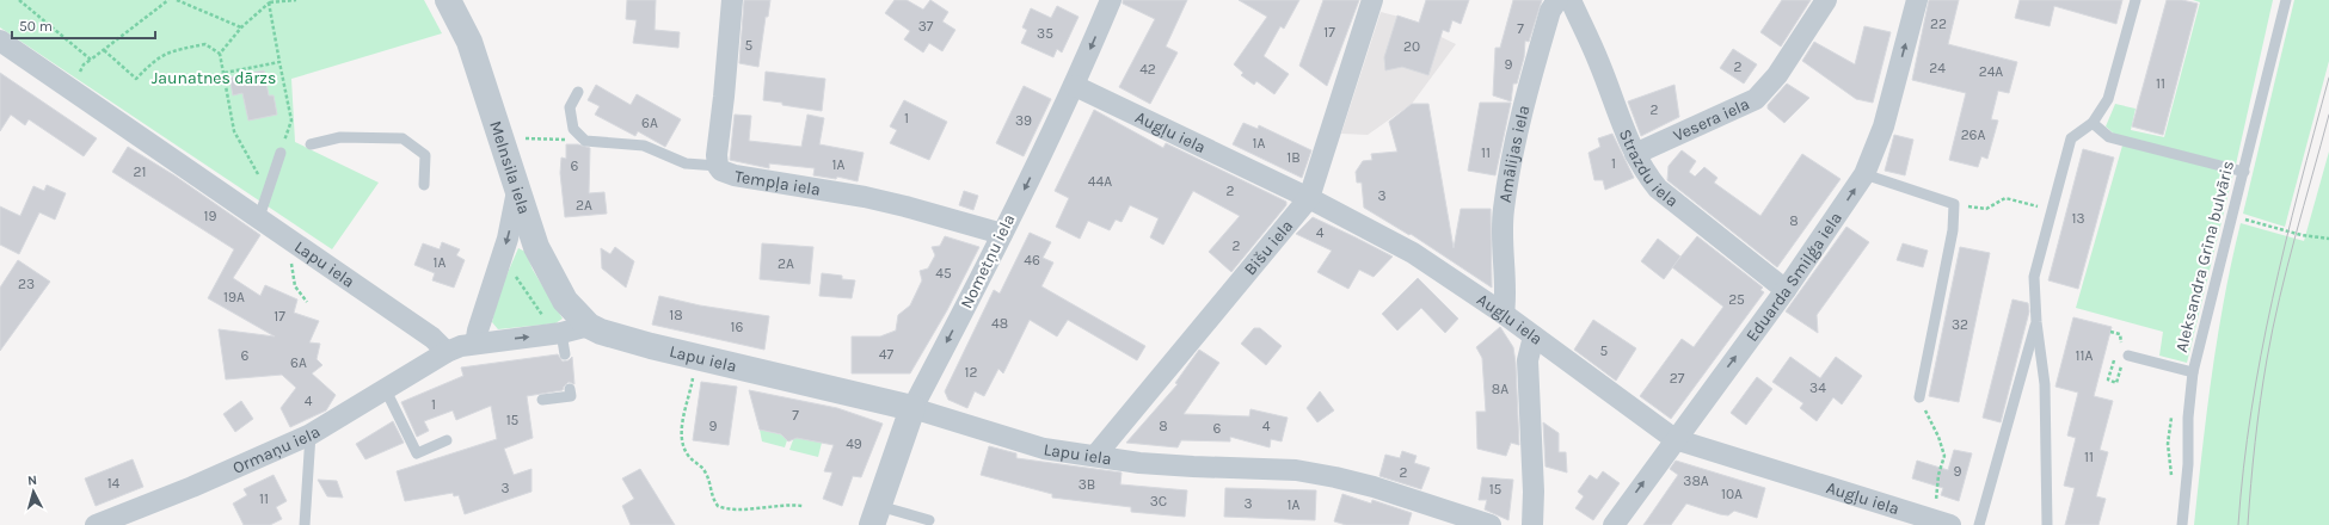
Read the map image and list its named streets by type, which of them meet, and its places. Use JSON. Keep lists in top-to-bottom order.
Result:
{
  "streets": {
    "street": [
      "Vesera iela",
      "Augļu iela",
      "Amālijas iela",
      "Strazdu iela",
      "Melnsila iela",
      "Tempļa iela",
      "Bišu iela",
      "Nometņu iela",
      "Lapu iela",
      "Eduarda Smiļģa iela",
      "Ormaņu iela"
    ],
    "lane": ["Aleksandra Grīna bulvāris"]
  },
  "crossings": [
    ["Vesera iela", "Strazdu iela"],
    ["Augļu iela", "Amālijas iela"],
    ["Augļu iela", "Bišu iela"],
    ["Augļu iela", "Nometņu iela"],
    ["Augļu iela", "Eduarda Smiļģa iela"],
    ["Strazdu iela", "Eduarda Smiļģa iela"],
    ["Melnsila iela", "Lapu iela"],
    ["Tempļa iela", "Nometņu iela"],
    ["Bišu iela", "Lapu iela"],
    ["Nometņu iela", "Lapu iela"],
    ["Lapu iela", "Ormaņu iela"]
  ],
  "one_way": ["Nometņu iela", "Eduarda Smiļģa iela"],
  "parks": ["Jaunatnes dārzs"],
  "house_numbers": [
    "22",
    "37",
    "7",
    "17",
    "35",
    "5",
    "20",
    "9",
    "2",
    "24",
    "42",
    "24A",
    "11",
    "2",
    "1",
    "39",
    "6A",
    "26A",
    "1A",
    "11",
    "1B",
    "1",
    "1A",
    "6",
    "21",
    "44A",
    "2",
    "3",
    "2A",
    "19",
    "13",
    "8",
    "4",
    "2",
    "46",
    "1A",
    "2A",
    "45",
    "23",
    "19A",
    "25",
    "18",
    "17",
    "48",
    "32",
    "16",
    "5",
    "47",
    "6",
    "11A",
    "6A",
    "12",
    "27",
    "34",
    "8A",
    "4",
    "1",
    "7",
    "15",
    "9",
    "8",
    "4",
    "6",
    "49",
    "11",
    "9",
    "2",
    "38A",
    "14",
    "3B",
    "3",
    "15",
    "10A",
    "11",
    "3C",
    "3",
    "1A"
  ],
  "scale_bar": "50 m",
  "north": "top"
}
